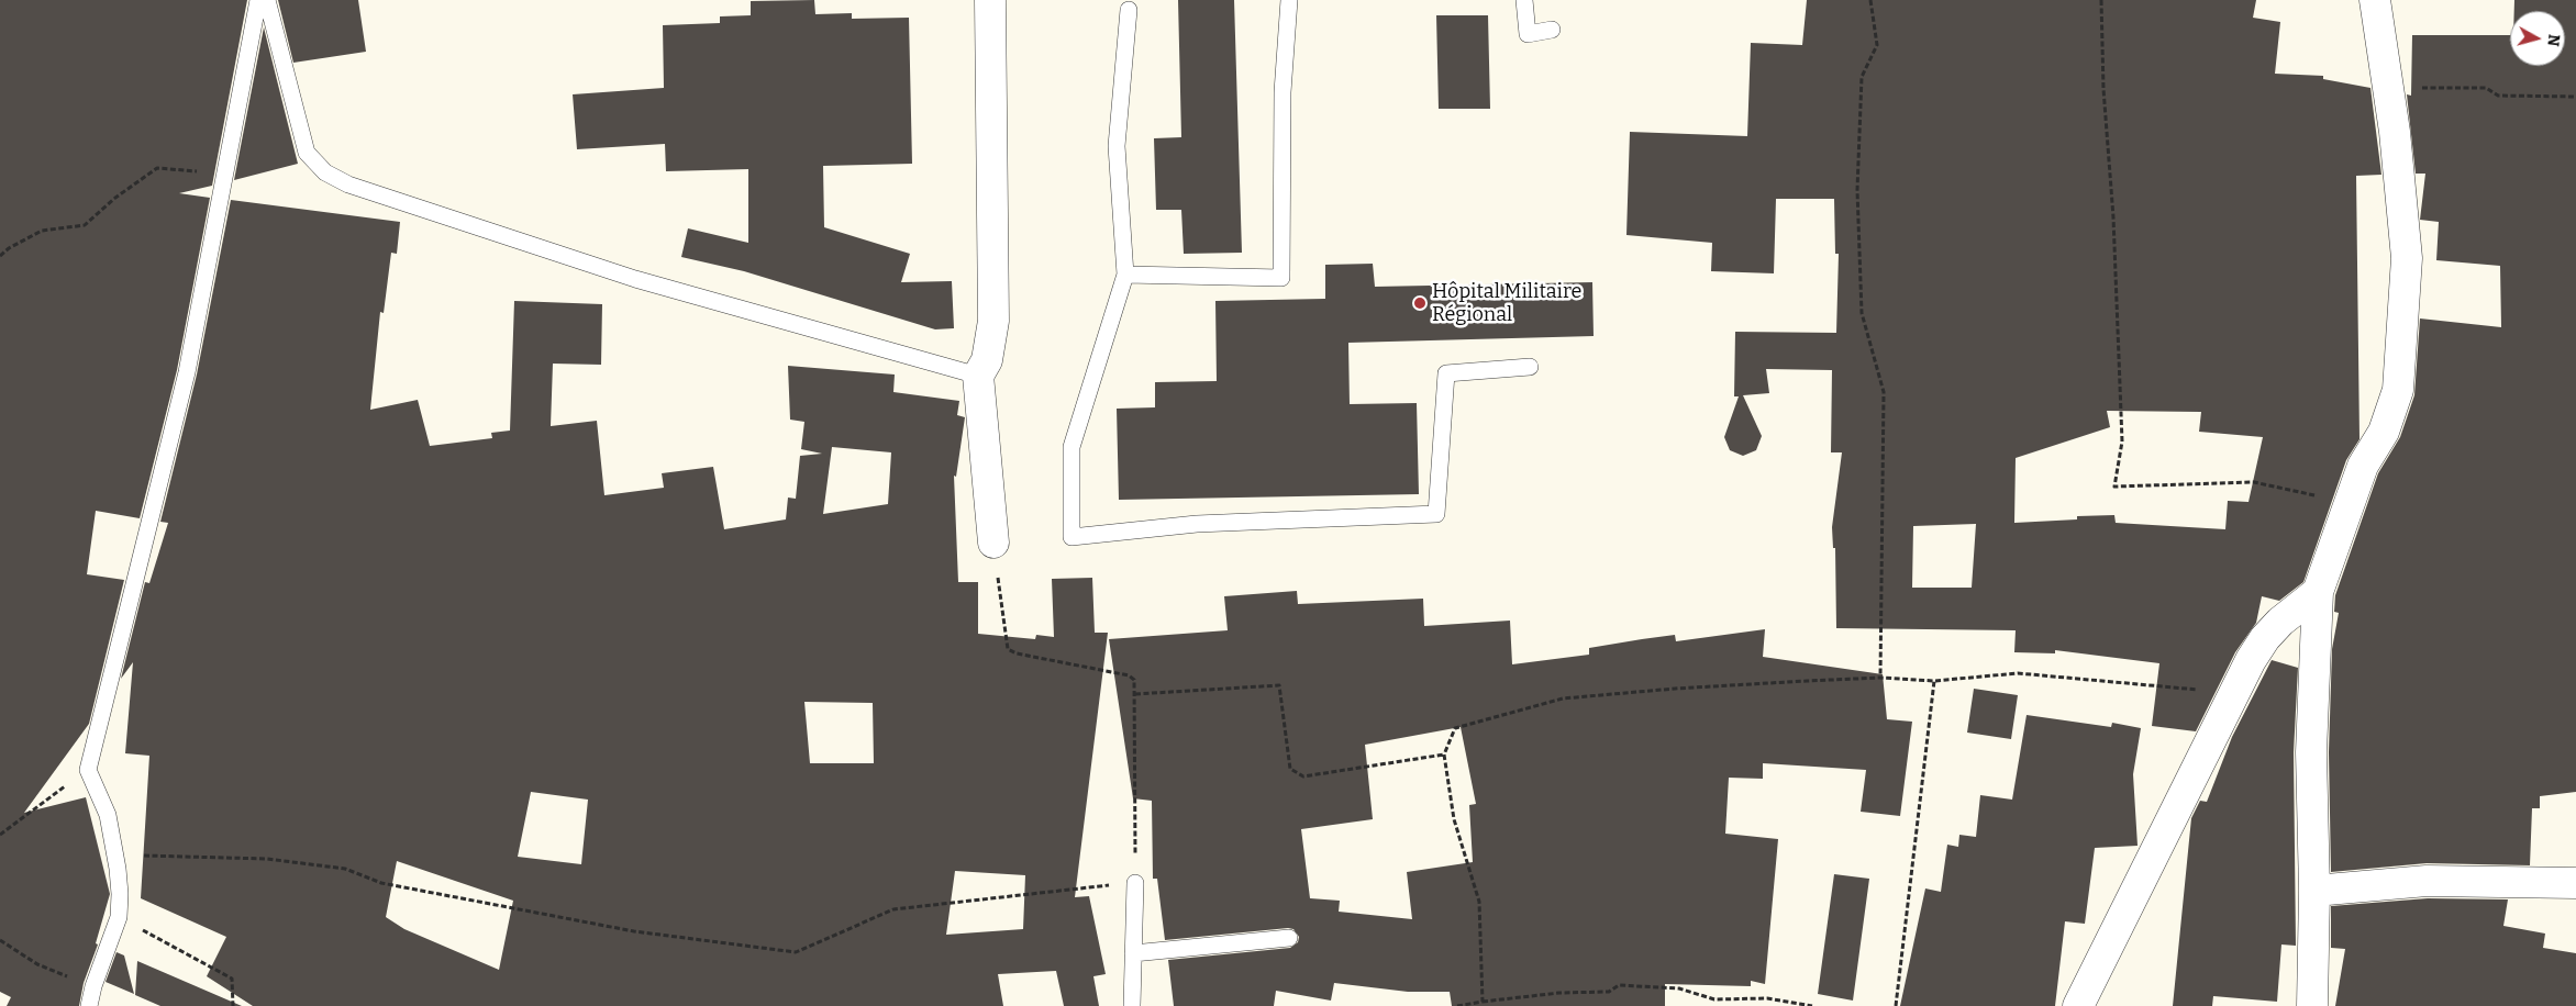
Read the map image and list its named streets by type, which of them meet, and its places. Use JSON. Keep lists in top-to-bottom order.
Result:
{
  "places": ["Hôpital Militaire Régional"],
  "north": "right"
}
